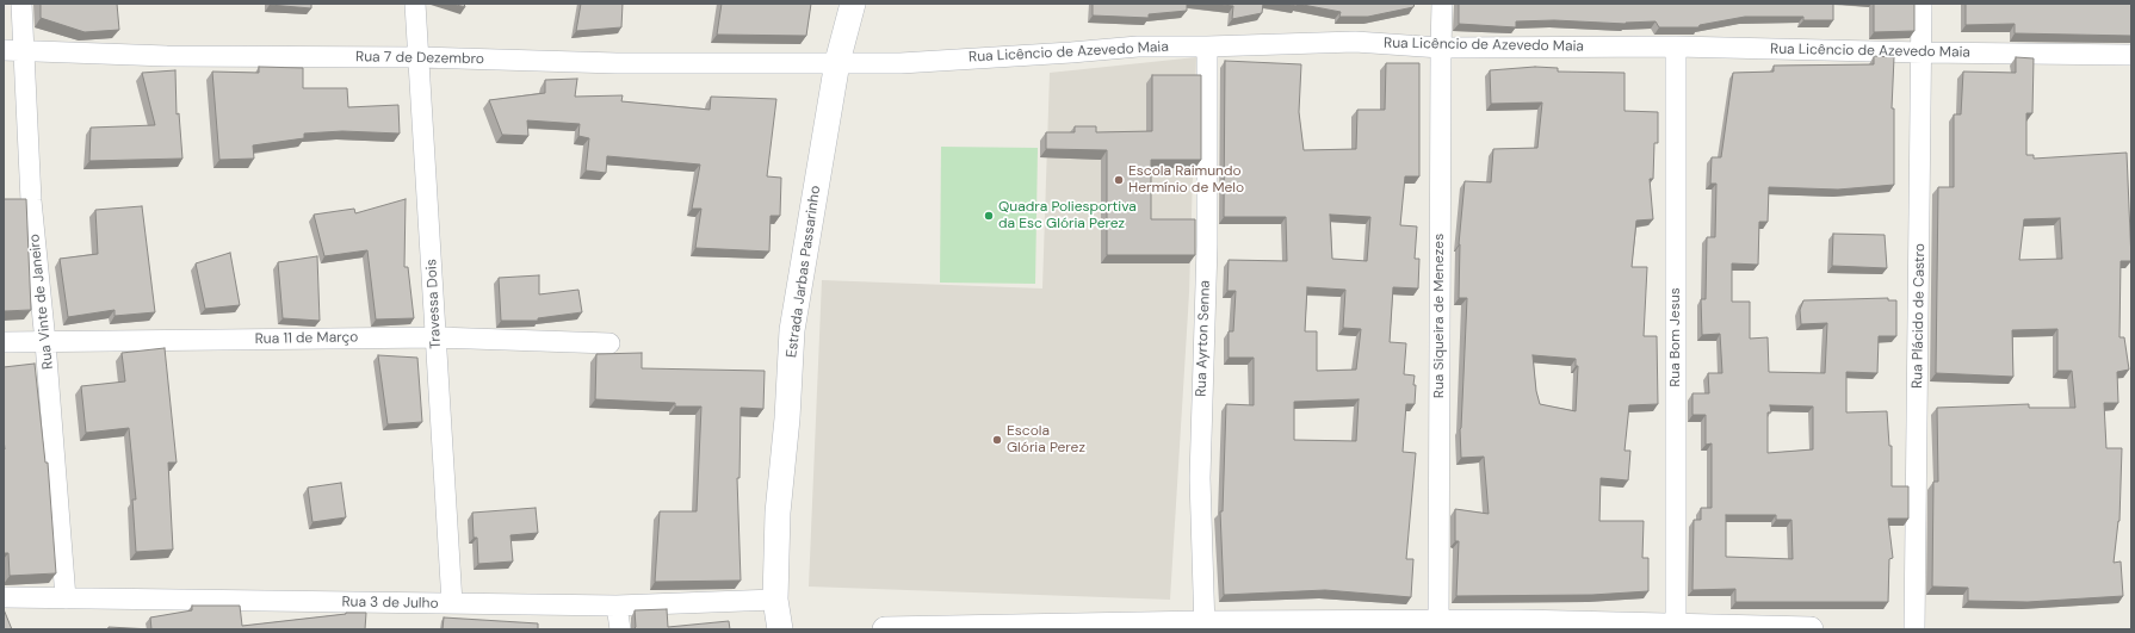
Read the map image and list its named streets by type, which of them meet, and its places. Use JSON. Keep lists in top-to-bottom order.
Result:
{
  "streets": {
    "street": [
      "Rua Licêncio de Azevedo Maia",
      "Rua 7 de Dezembro",
      "Estrada Jarbas Passarinho",
      "Rua Vinte de Janeiro",
      "Travessa Dois",
      "Rua Siqueira de Menezes",
      "Rua Plácido de Castro",
      "Rua Bom Jesus",
      "Rua 11 de Março",
      "Rua Ayrton Senna",
      "Rua 3 de Julho"
    ]
  },
  "crossings": [
    ["Rua Licêncio de Azevedo Maia", "Rua 7 de Dezembro"],
    ["Rua Licêncio de Azevedo Maia", "Estrada Jarbas Passarinho"],
    ["Rua Licêncio de Azevedo Maia", "Rua Siqueira de Menezes"],
    ["Rua Licêncio de Azevedo Maia", "Rua Plácido de Castro"],
    ["Rua Licêncio de Azevedo Maia", "Rua Bom Jesus"],
    ["Rua Licêncio de Azevedo Maia", "Rua Ayrton Senna"],
    ["Rua 7 de Dezembro", "Estrada Jarbas Passarinho"],
    ["Rua 7 de Dezembro", "Rua Vinte de Janeiro"],
    ["Rua 7 de Dezembro", "Travessa Dois"],
    ["Estrada Jarbas Passarinho", "Rua 3 de Julho"],
    ["Rua Vinte de Janeiro", "Rua 11 de Março"],
    ["Rua Vinte de Janeiro", "Rua 3 de Julho"],
    ["Travessa Dois", "Rua 11 de Março"],
    ["Travessa Dois", "Rua 3 de Julho"]
  ],
  "places": ["Escola Raimundo Hermínio de Melo", "Quadra Poliesportiva da Esc Glória Perez", "Escola Glória Perez"]
}
